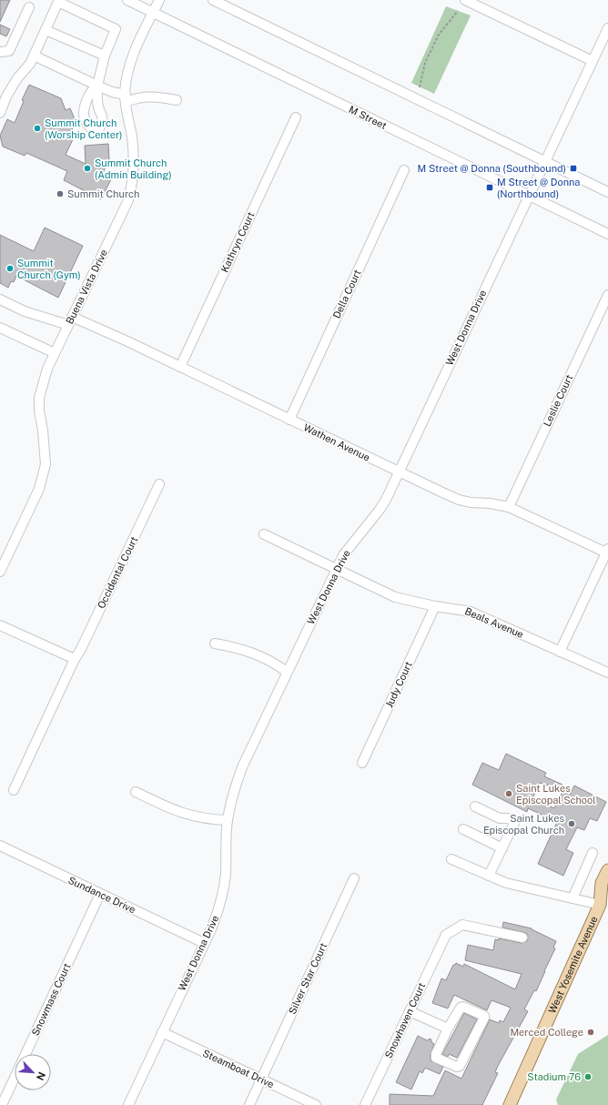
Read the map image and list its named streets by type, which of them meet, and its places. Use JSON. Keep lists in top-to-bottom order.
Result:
{
  "streets": {
    "main road": ["West Yosemite Avenue"],
    "street": [
      "M Street",
      "Kathryn Court",
      "Buena Vista Drive",
      "Della Court",
      "West Donna Drive",
      "Leslie Court",
      "Wathen Avenue",
      "Occidental Court",
      "Beals Avenue",
      "Judy Court",
      "Sundance Drive",
      "Silver Star Court",
      "Snowmass Court",
      "Snowhaven Court",
      "Steamboat Drive"
    ]
  },
  "crossings": [
    ["M Street", "Buena Vista Drive"],
    ["M Street", "West Donna Drive"],
    ["Kathryn Court", "Wathen Avenue"],
    ["Buena Vista Drive", "Wathen Avenue"],
    ["Della Court", "Wathen Avenue"],
    ["West Donna Drive", "Wathen Avenue"],
    ["West Donna Drive", "Beals Avenue"],
    ["West Donna Drive", "Sundance Drive"],
    ["West Donna Drive", "Steamboat Drive"],
    ["Leslie Court", "Wathen Avenue"],
    ["Beals Avenue", "Judy Court"],
    ["Sundance Drive", "Snowmass Court"],
    ["Silver Star Court", "Steamboat Drive"]
  ],
  "places": {
    "other": [
      "Summit Church (Worship Center)",
      "Summit Church (Admin Building)",
      "Summit Church",
      "Summit Church (Gym)",
      "Saint Lukes Episcopal School",
      "Saint Lukes Episcopal Church",
      "Merced College",
      "Stadium 76"
    ],
    "transit": ["M Street @ Donna (Southbound)", "M Street @ Donna (Northbound)"]
  },
  "north": "bottom right"
}
